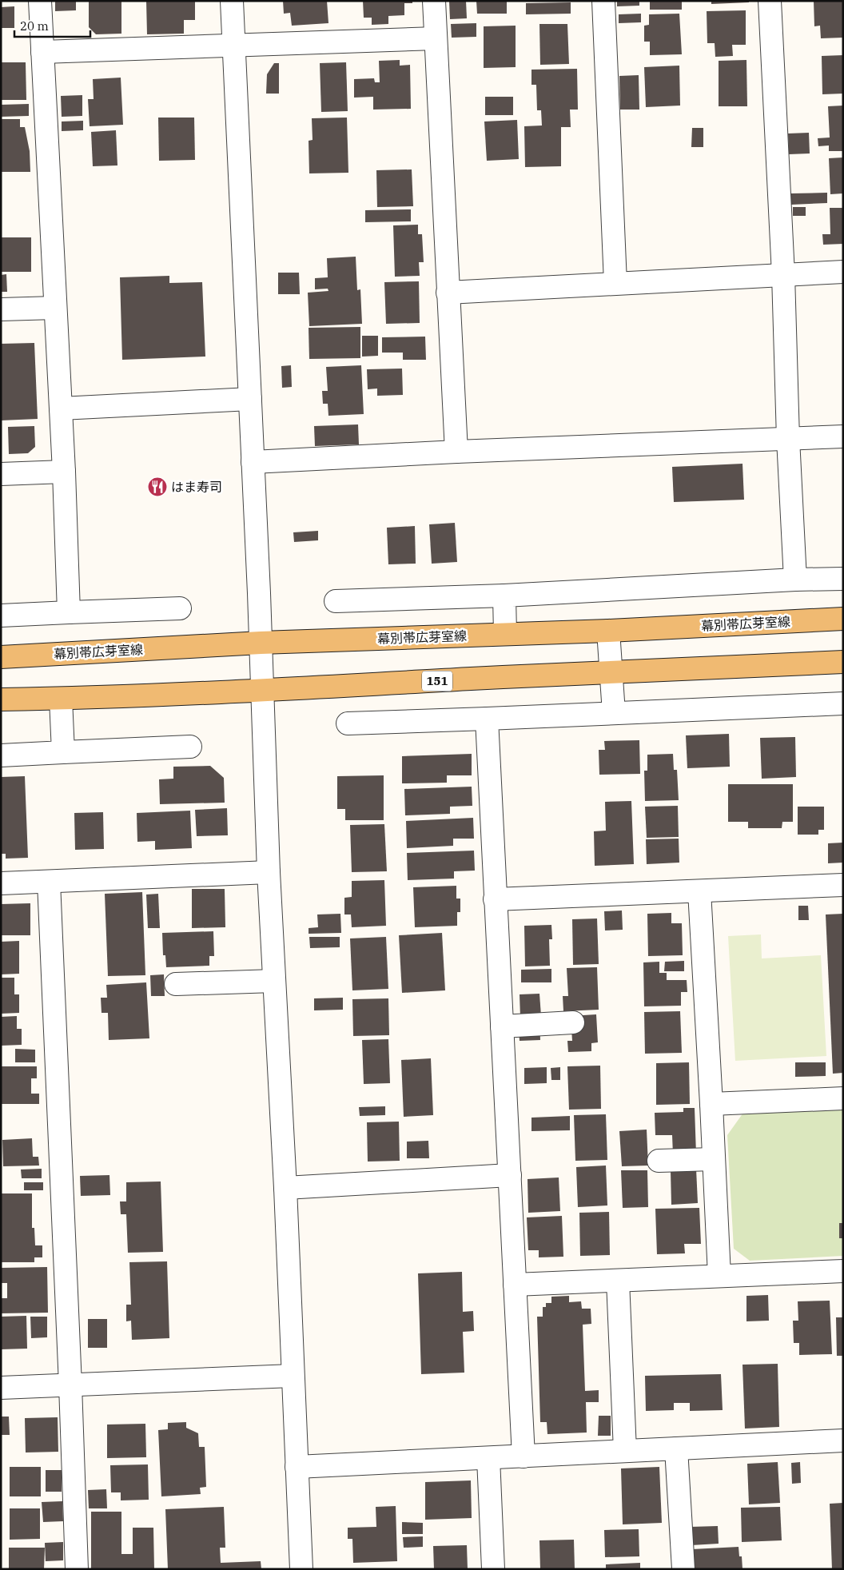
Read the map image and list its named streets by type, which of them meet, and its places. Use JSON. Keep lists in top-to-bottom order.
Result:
{
  "streets": {
    "main road": ["幕別帯広芽室線", "151"]
  },
  "places": {
    "restaurant": ["はま寿司"]
  },
  "scale_bar": "20 m"
}
